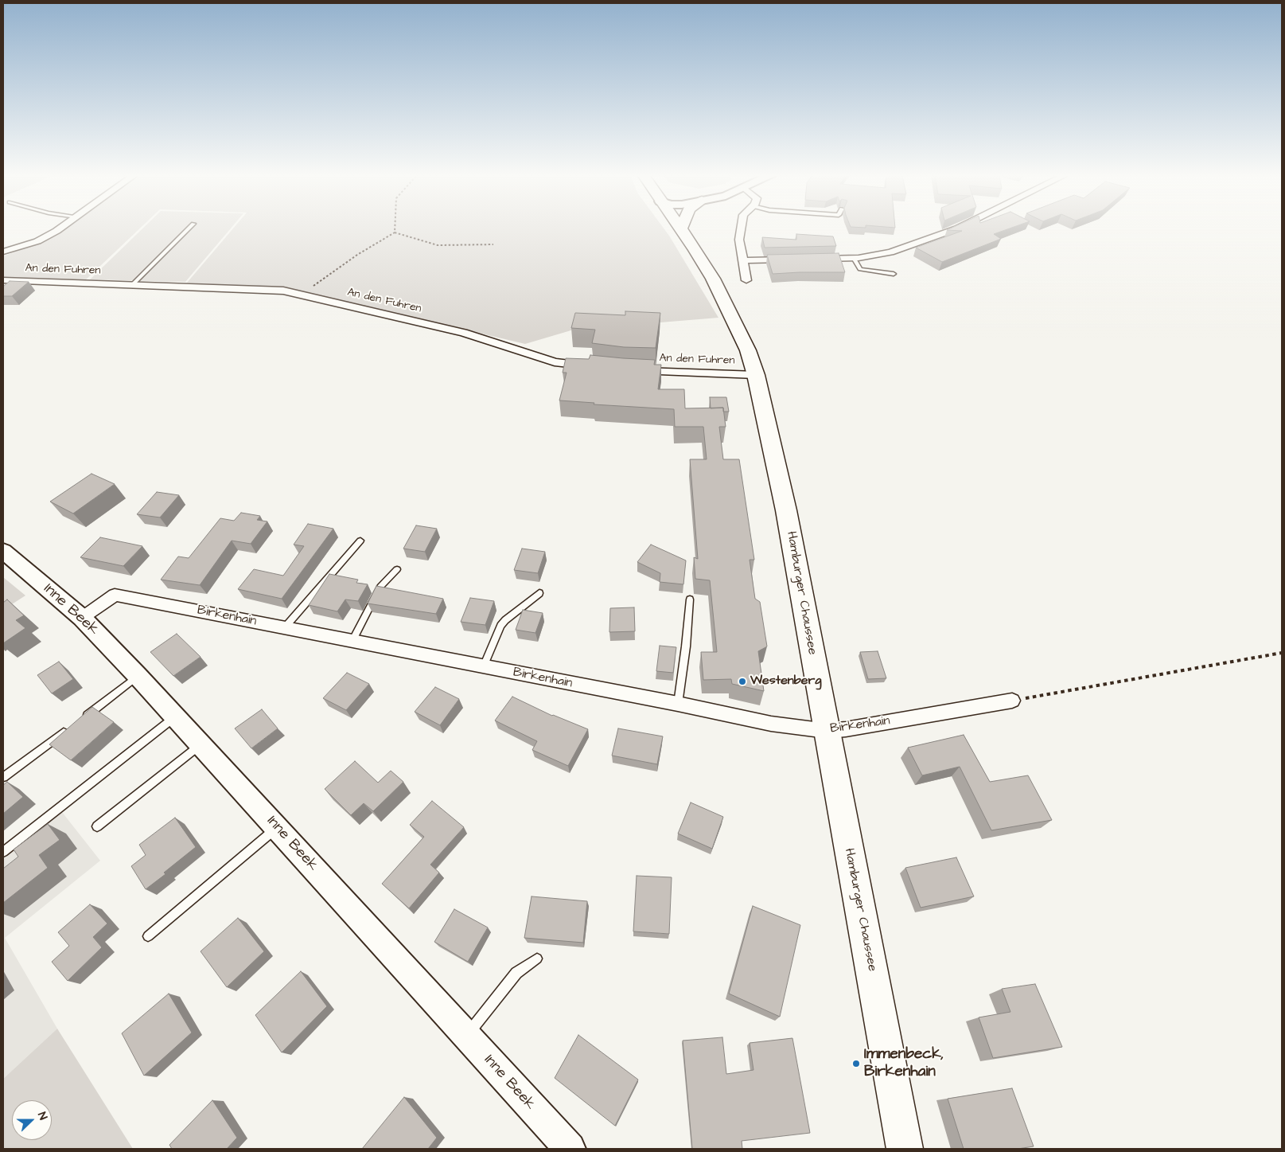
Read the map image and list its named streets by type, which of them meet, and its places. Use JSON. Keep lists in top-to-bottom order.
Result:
{
  "streets": {
    "main road": ["Hamburger Chaussee"],
    "street": ["An den Fuhren", "Inne Beek", "Birkenhain"]
  },
  "crossings": [
    ["An den Fuhren", "Hamburger Chaussee"],
    ["Hamburger Chaussee", "Birkenhain"],
    ["Inne Beek", "Birkenhain"]
  ],
  "places": ["Westenberg", "Immenbeck, Birkenhain"],
  "north": "right"
}
